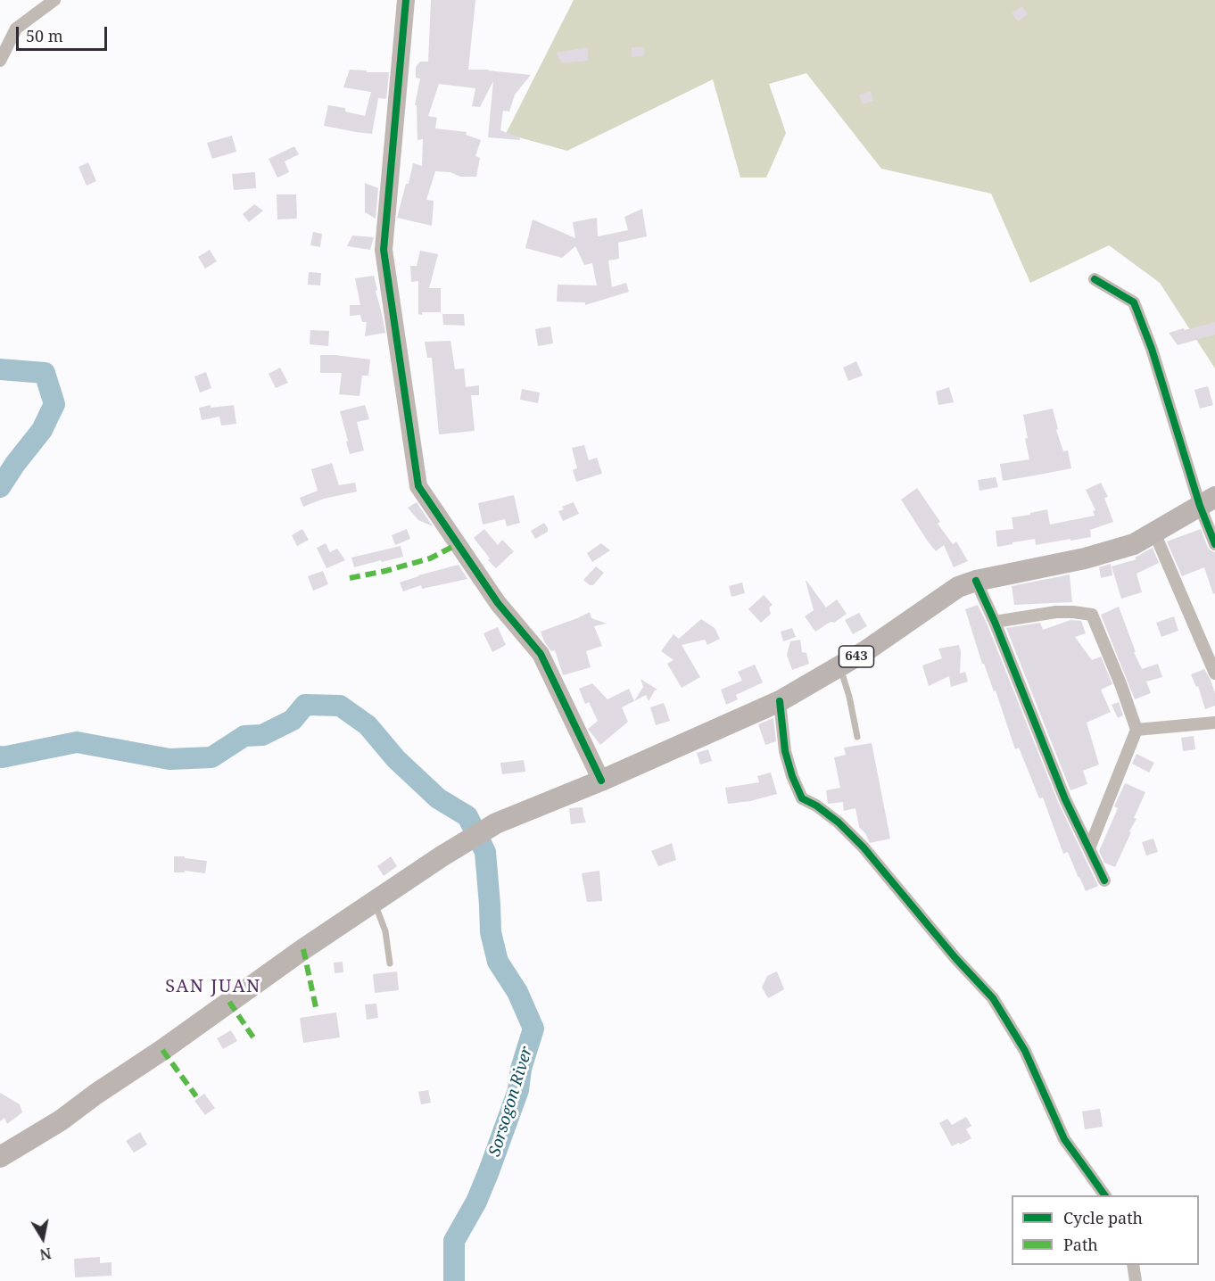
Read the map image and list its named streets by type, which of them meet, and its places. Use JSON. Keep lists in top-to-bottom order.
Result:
{
  "streets": {
    "highway": ["643"]
  },
  "districts": ["SAN JUAN"],
  "water": ["Sorsogon River"],
  "legend": ["Cycle path", "Path"],
  "scale_bar": "50 m",
  "north": "bottom"
}
